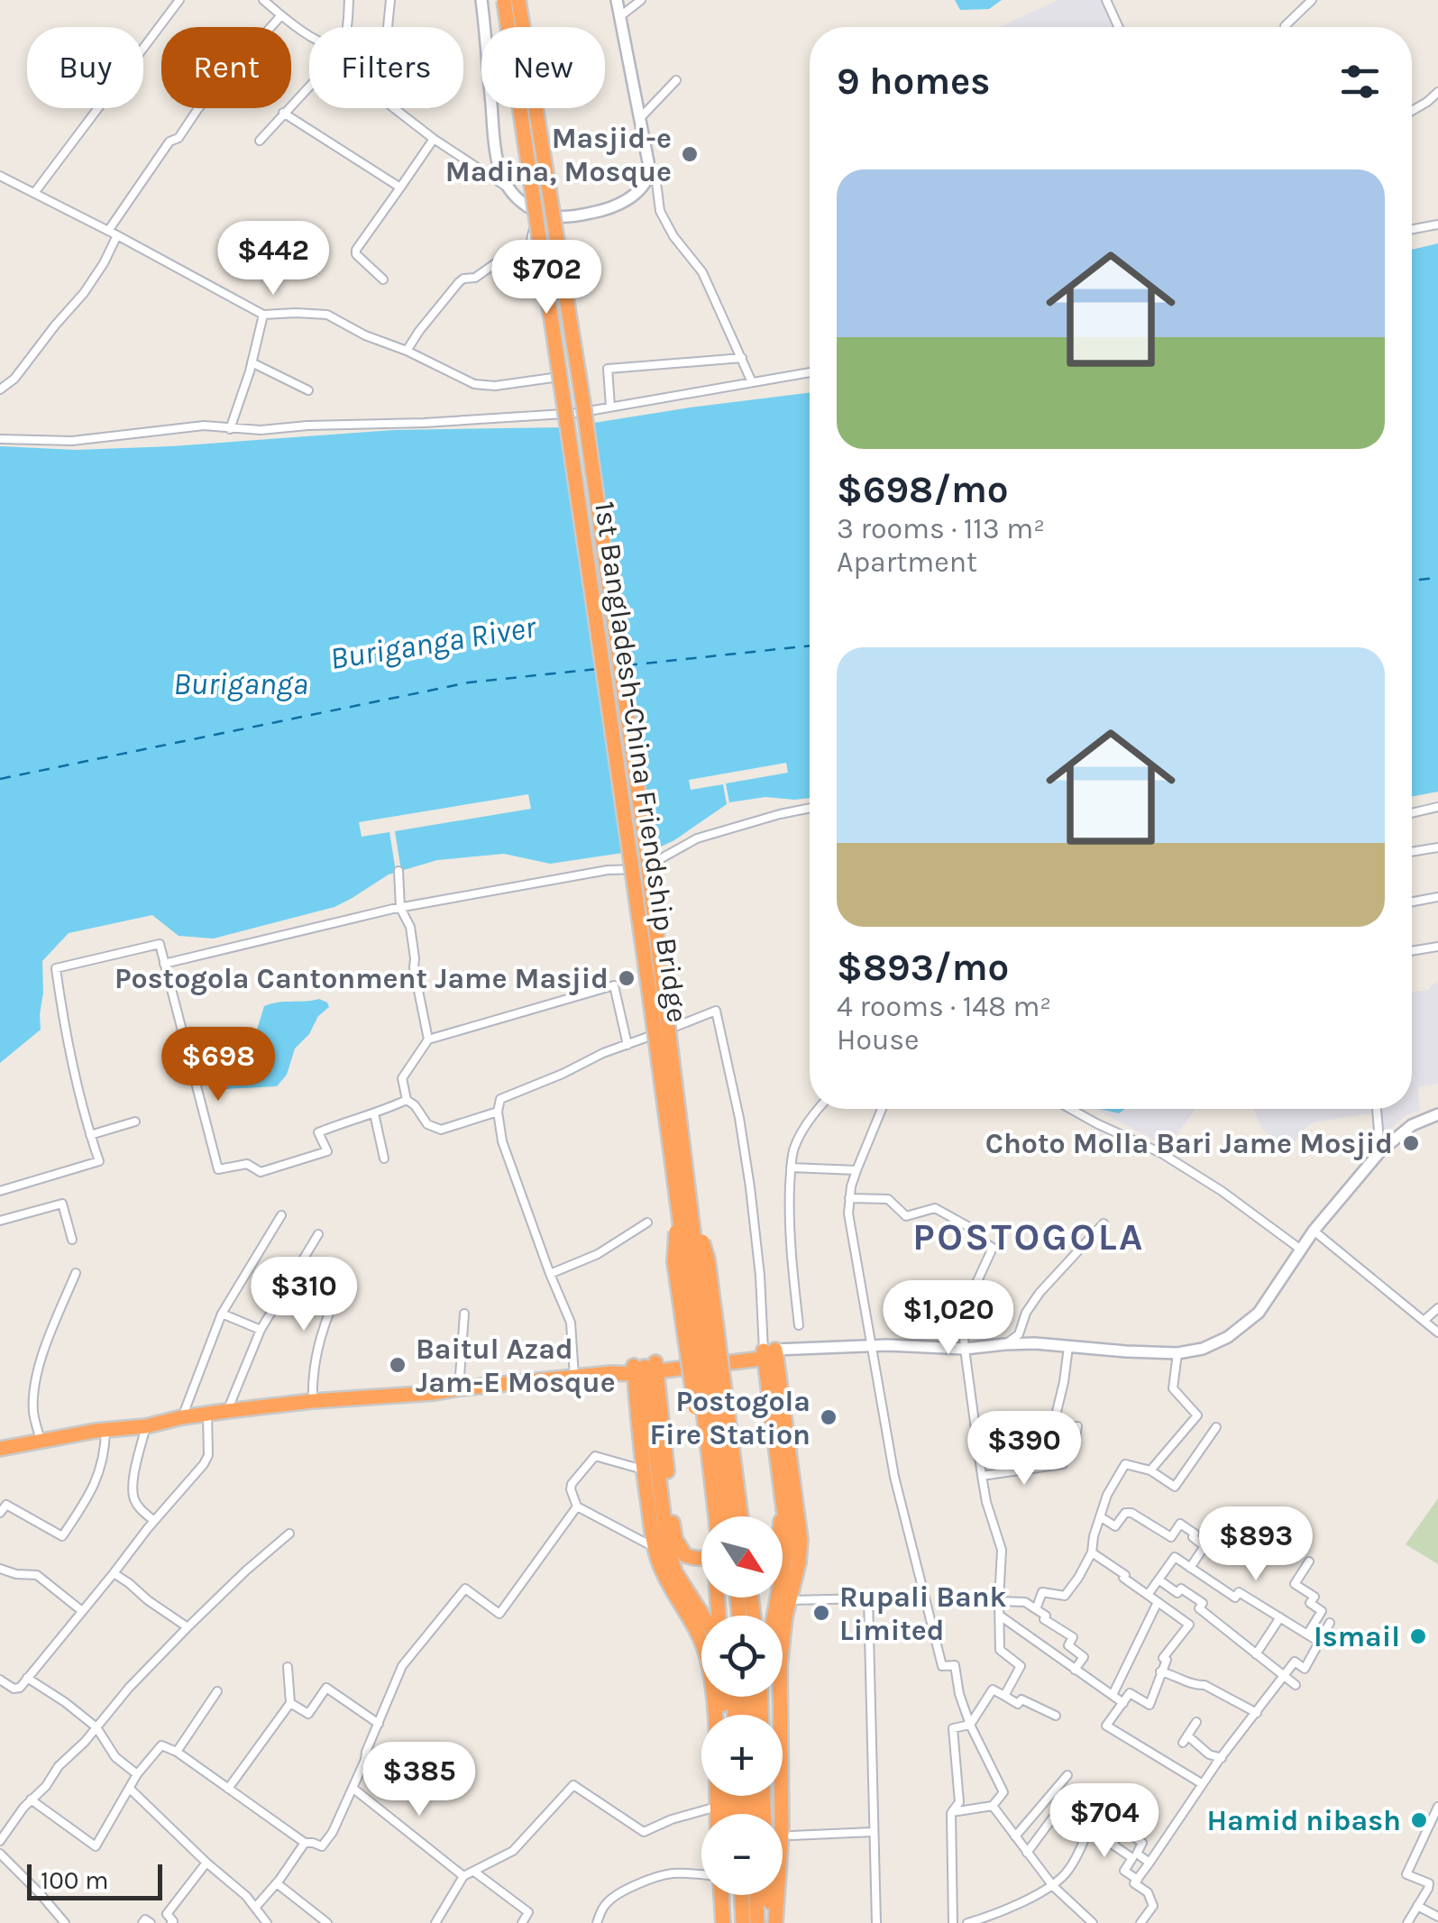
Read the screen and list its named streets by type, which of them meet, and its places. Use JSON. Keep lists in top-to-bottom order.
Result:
{
  "streets": {
    "highway": ["1st Bangladesh-China Friendship Bridge"]
  },
  "districts": ["POSTOGOLA"],
  "water": ["Buriganga River", "Buriganga"],
  "places": [
    "Masjid-e Madina, Mosque",
    "Postogola Cantonment Jame Masjid",
    "Choto Molla Bari Jame Mosjid",
    "Baitul Azad Jam-E Mosque",
    "Postogola Fire Station",
    "Rupali Bank Limited",
    "Ismail",
    "Hamid nibash"
  ],
  "scale_bar": "100 m",
  "north": "bottom right",
  "page": {
    "chip": [
      "Buy",
      "Rent",
      "Filters",
      "New"
    ],
    "heading": "9 homes",
    "list": [
      {
        "name": "$698/mo",
        "note": "3 rooms · 113 m² · Apartment"
      },
      {
        "name": "$893/mo",
        "note": "4 rooms · 148 m² · House"
      }
    ],
    "price": [
      "$442",
      "$702",
      "$698",
      "$310",
      "$1,020",
      "$390",
      "$893",
      "$385",
      "$704"
    ],
    "map_buttons": ["+", "−"],
    "scale": "100 m"
  }
}
